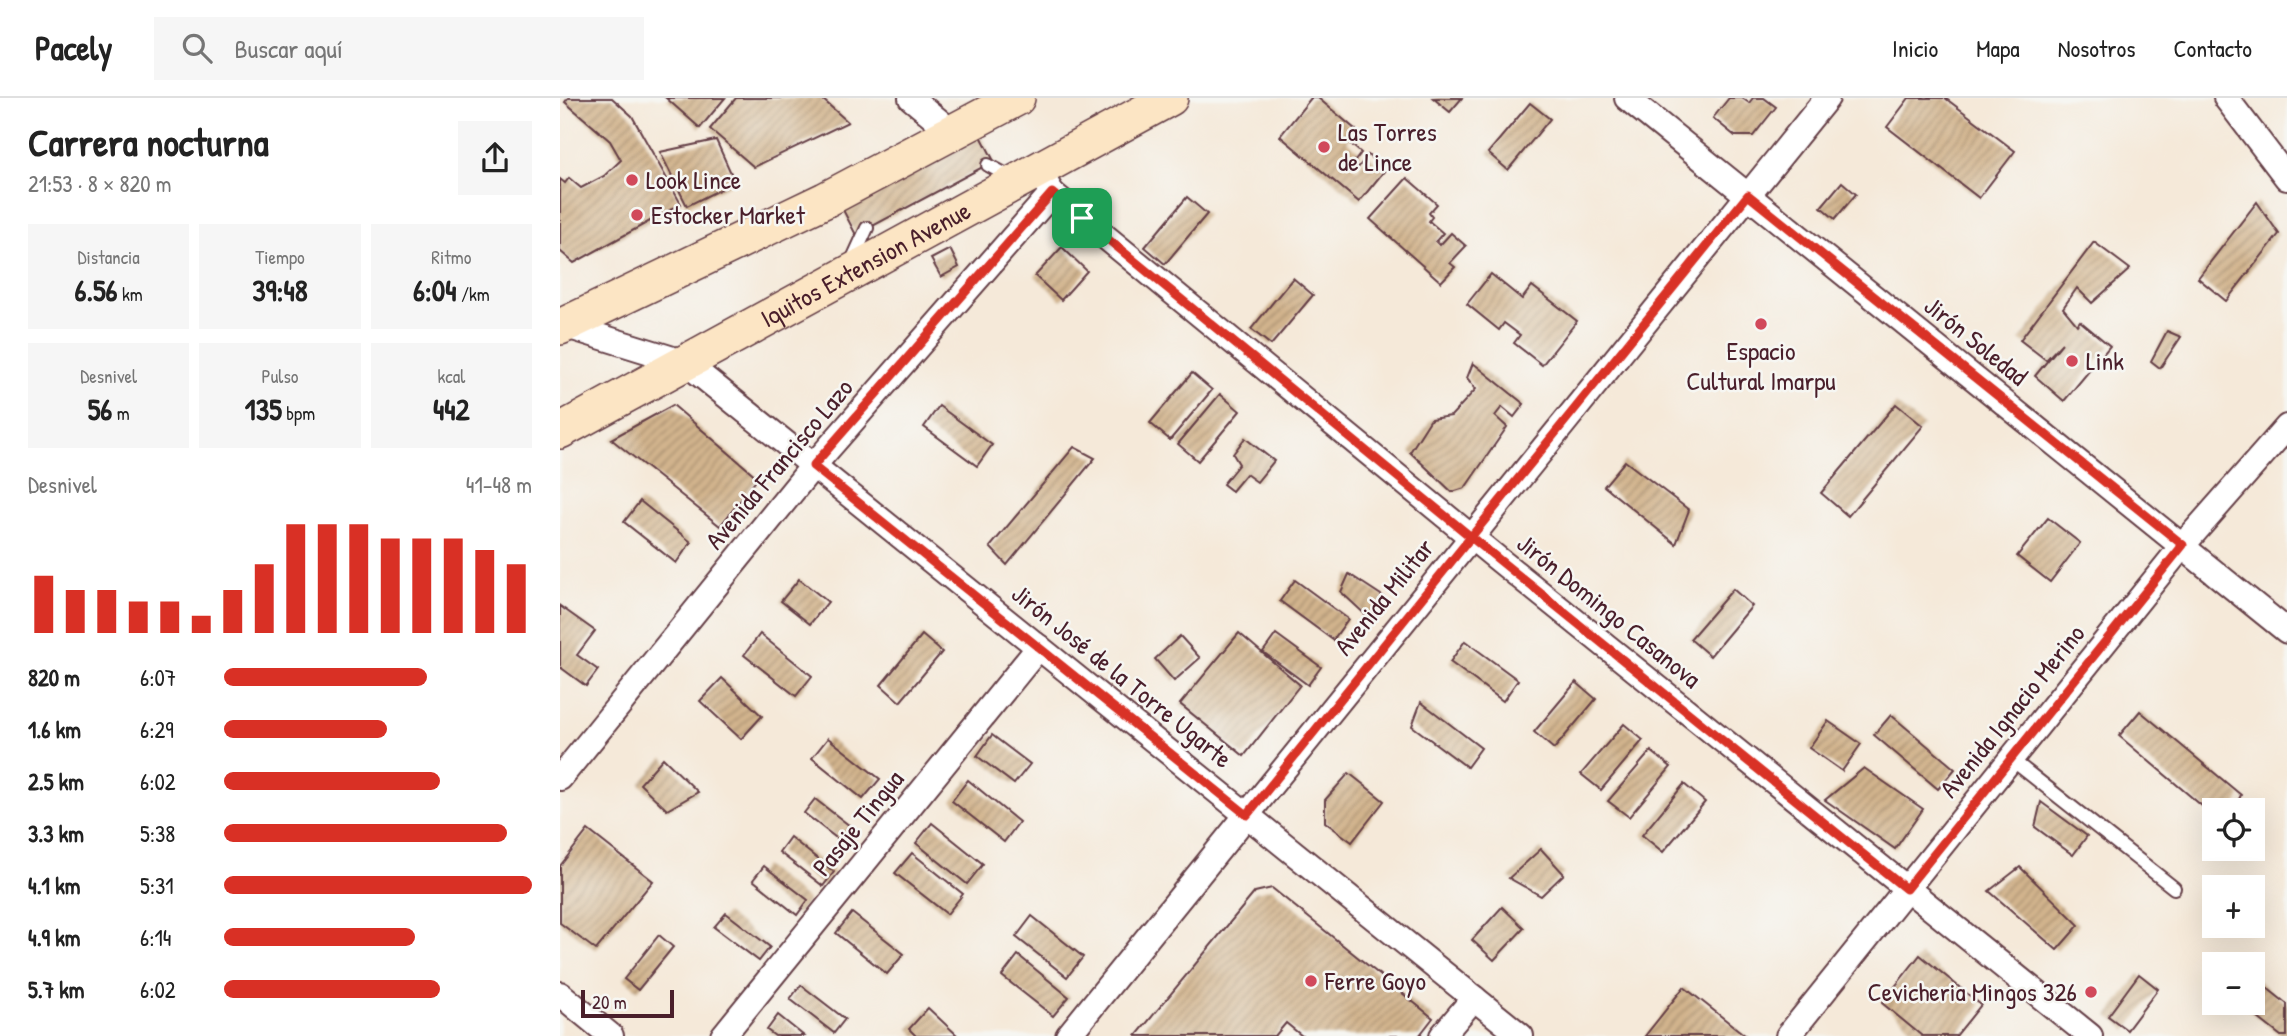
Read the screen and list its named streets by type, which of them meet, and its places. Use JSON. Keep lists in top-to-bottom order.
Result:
{
  "streets": {
    "main road": ["Iquitos Extension Avenue"],
    "street": [
      "Jirón Soledad",
      "Avenida Francisco Lazo",
      "Avenida Militar",
      "Jirón Domingo Casanova",
      "Jirón José de la Torre Ugarte",
      "Avenida Ignacio Merino",
      "Pasaje Tingua"
    ]
  },
  "crossings": [
    ["Iquitos Extension Avenue", "Avenida Francisco Lazo"],
    ["Iquitos Extension Avenue", "Jirón Domingo Casanova"],
    ["Iquitos Extension Avenue", "Jirón José de la Torre Ugarte"],
    ["Jirón Soledad", "Avenida Militar"],
    ["Jirón Soledad", "Avenida Ignacio Merino"],
    ["Avenida Francisco Lazo", "Jirón Domingo Casanova"],
    ["Avenida Francisco Lazo", "Jirón José de la Torre Ugarte"],
    ["Avenida Militar", "Jirón Domingo Casanova"],
    ["Avenida Militar", "Jirón José de la Torre Ugarte"],
    ["Jirón Domingo Casanova", "Avenida Ignacio Merino"],
    ["Jirón José de la Torre Ugarte", "Pasaje Tingua"]
  ],
  "places": [
    "Las Torres de Lince",
    "Look Lince",
    "Estocker Market",
    "Espacio Cultural Imarpu",
    "Link",
    "Ferre Goyo",
    "Cevicheria Mingos 326"
  ],
  "scale_bar": "20 m",
  "page": {
    "header": "Pacely",
    "search": "Buscar aquí",
    "nav": [
      "Inicio",
      "Mapa",
      "Nosotros",
      "Contacto"
    ],
    "heading": ["Carrera nocturna", "21:53 · 8 × 820 m"],
    "stats": [
      ["Distancia", "6.56 km"],
      ["Tiempo", "39:48"],
      ["Ritmo", "6:04 /km"],
      ["Desnivel", "56 m"],
      ["Pulso", "135 bpm"],
      ["kcal", "442"]
    ],
    "chart": ["Desnivel", "41–48 m"],
    "list": [
      {
        "name": "820 m",
        "note": "6:07"
      },
      {
        "name": "1.6 km",
        "note": "6:29"
      },
      {
        "name": "2.5 km",
        "note": "6:02"
      },
      {
        "name": "3.3 km",
        "note": "5:38"
      },
      {
        "name": "4.1 km",
        "note": "5:31"
      },
      {
        "name": "4.9 km",
        "note": "6:14"
      },
      {
        "name": "5.7 km",
        "note": "6:02"
      }
    ],
    "map_buttons": ["+", "−"],
    "scale": "20 m"
  }
}
